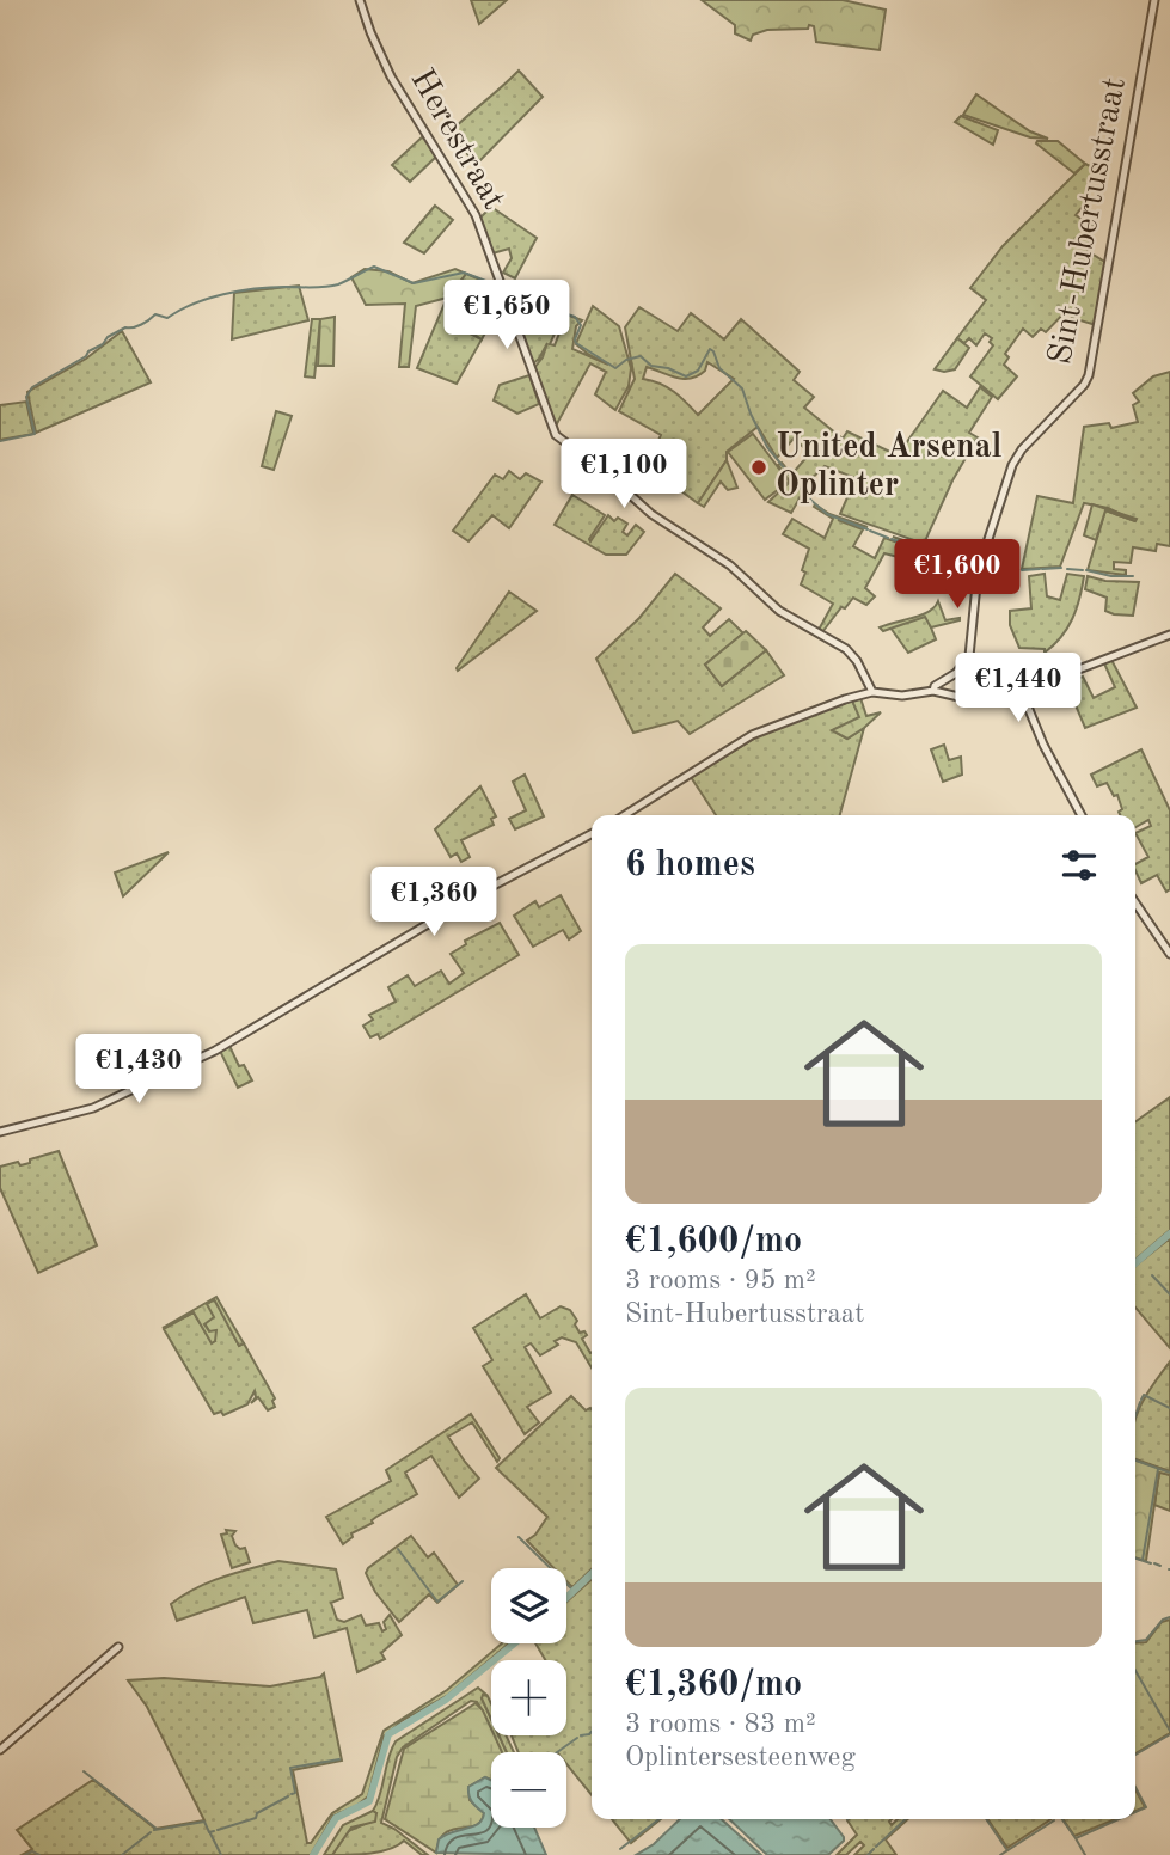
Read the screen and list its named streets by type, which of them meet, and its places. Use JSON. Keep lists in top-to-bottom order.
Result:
{
  "streets": {
    "street": ["Herestraat", "Sint-Hubertusstraat"]
  },
  "places": ["United Arsenal Oplinter"],
  "page": {
    "price": [
      "€1,650",
      "€1,100",
      "€1,600",
      "€1,440",
      "€1,360",
      "€1,430"
    ],
    "heading": "6 homes",
    "list": [
      {
        "name": "€1,600/mo",
        "note": "3 rooms · 95 m² · Sint-Hubertusstraat"
      },
      {
        "name": "€1,360/mo",
        "note": "3 rooms · 83 m² · Oplintersesteenweg"
      }
    ],
    "map_buttons": ["+", "−"]
  }
}
